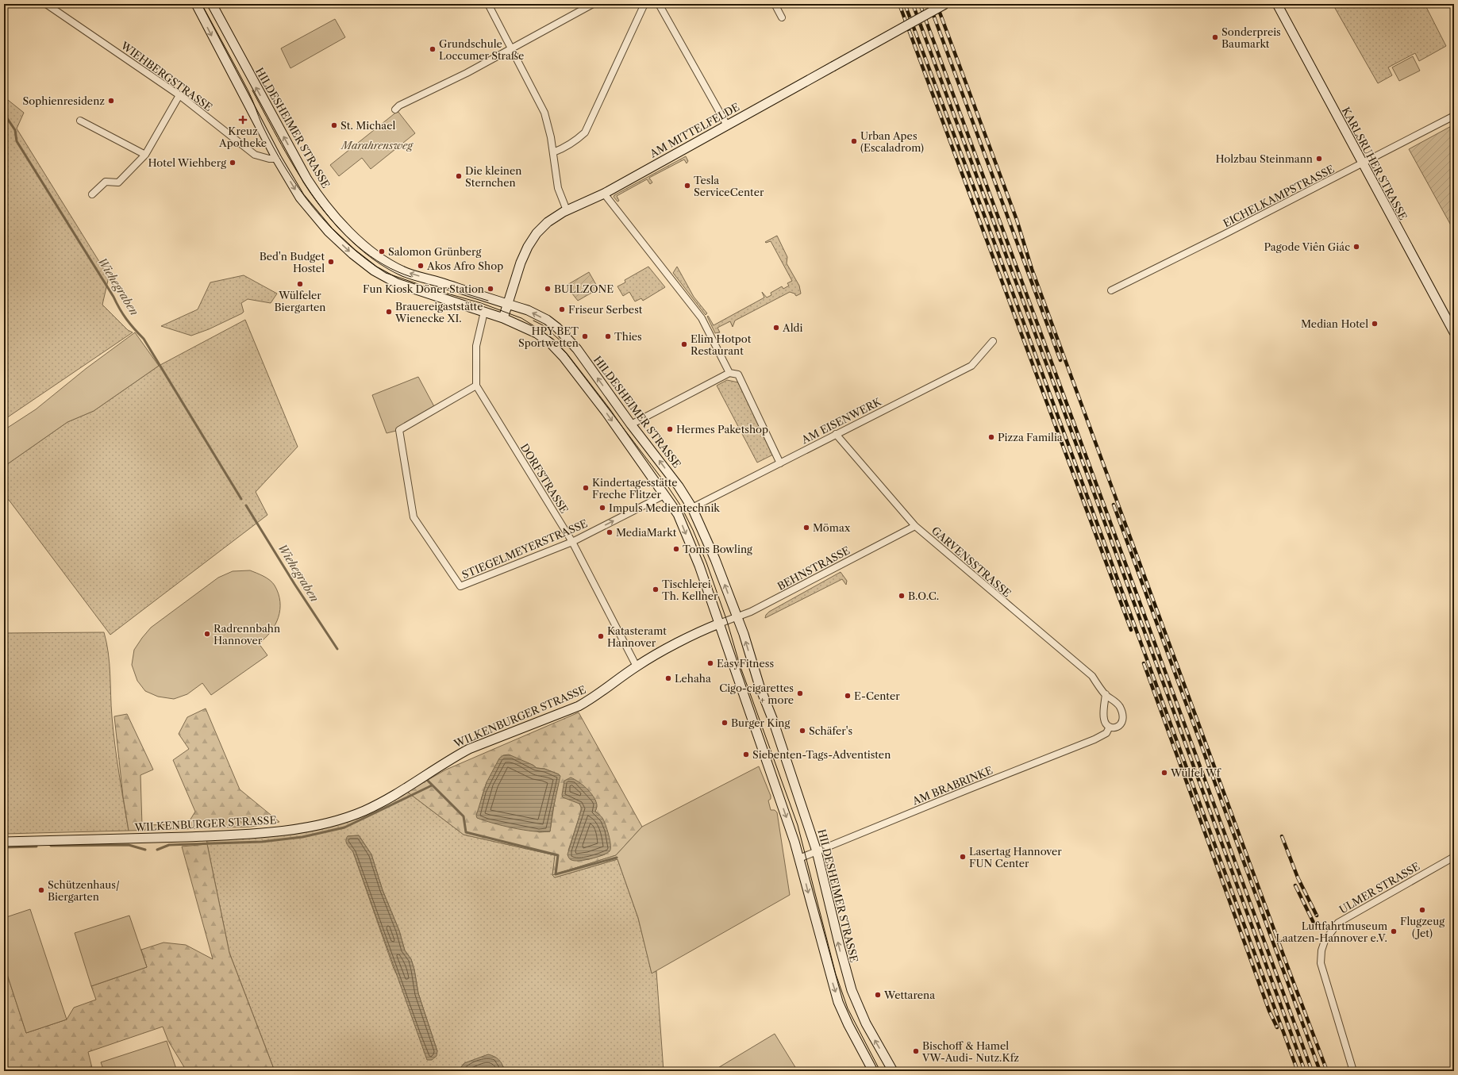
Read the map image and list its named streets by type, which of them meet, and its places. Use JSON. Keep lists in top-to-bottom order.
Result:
{
  "streets": {
    "main road": [
      "HILDESHEIMER STRASSE",
      "AM MITTELFELDE",
      "KARLSRUHER STRASSE",
      "WILKENBURGER STRASSE"
    ],
    "street": [
      "WIEHBERGSTRASSE",
      "EICHELKAMPSTRASSE",
      "AM EISENWERK",
      "DORFSTRASSE",
      "STIEGELMEYERSTRASSE",
      "GARVENSSTRASSE",
      "BEHNSTRASSE",
      "AM BRABRINKE",
      "ULMER STRASSE"
    ]
  },
  "crossings": [
    ["HILDESHEIMER STRASSE", "AM MITTELFELDE"],
    ["HILDESHEIMER STRASSE", "AM EISENWERK"],
    ["HILDESHEIMER STRASSE", "BEHNSTRASSE"],
    ["HILDESHEIMER STRASSE", "AM BRABRINKE"],
    ["KARLSRUHER STRASSE", "EICHELKAMPSTRASSE"],
    ["AM EISENWERK", "GARVENSSTRASSE"],
    ["DORFSTRASSE", "STIEGELMEYERSTRASSE"],
    ["DORFSTRASSE", "WILKENBURGER STRASSE"],
    ["GARVENSSTRASSE", "BEHNSTRASSE"],
    ["GARVENSSTRASSE", "AM BRABRINKE"],
    ["BEHNSTRASSE", "WILKENBURGER STRASSE"]
  ],
  "water": ["Wiehegraben"],
  "parks": ["Marahrensweg"],
  "places": {
    "other": [
      "Sonderpreis Baumarkt",
      "Grundschule Loccumer Straße",
      "Sophienresidenz",
      "St. Michael",
      "Urban Apes (Escaladrom)",
      "Holzbau Steinmann",
      "Hotel Wiehberg",
      "Die kleinen Sternchen",
      "Tesla ServiceCenter",
      "Pagode Viên Giác",
      "Salomon Grünberg",
      "Bed'n Budget Hostel",
      "Akos Afro Shop",
      "Wülfeler Biergarten",
      "Fun Kiosk Döner Station",
      "BULLZONE",
      "Friseur Serbest",
      "Brauereigaststätte Wienecke XI.",
      "Median Hotel",
      "Aldi",
      "HPY BET Sportwetten",
      "Thies",
      "Elim Hotpot Restaurant",
      "Hermes Paketshop",
      "Pizza Familia",
      "Kindertagesstätte Freche Flitzer",
      "Impuls Medientechnik",
      "Mömax",
      "MediaMarkt",
      "Toms Bowling",
      "Tischlerei Th. Kellner",
      "B.O.C.",
      "Radrennbahn Hannover",
      "Katasteramt Hannover",
      "EasyFitness",
      "Lehaha",
      "Cigo-cigarettes + more",
      "E-Center",
      "Burger King",
      "Schäfer's",
      "Siebenten-Tags-Adventisten",
      "Wülfel Wf",
      "Lasertag Hannover FUN Center",
      "Schützenhaus/ Biergarten",
      "Flugzeug (Jet)",
      "Luftfahrtmuseum Laatzen-Hannover e.V.",
      "Wettarena",
      "Bischoff & Hamel VW-Audi- Nutz.Kfz"
    ],
    "health": ["Kreuz Apotheke"]
  }
}
